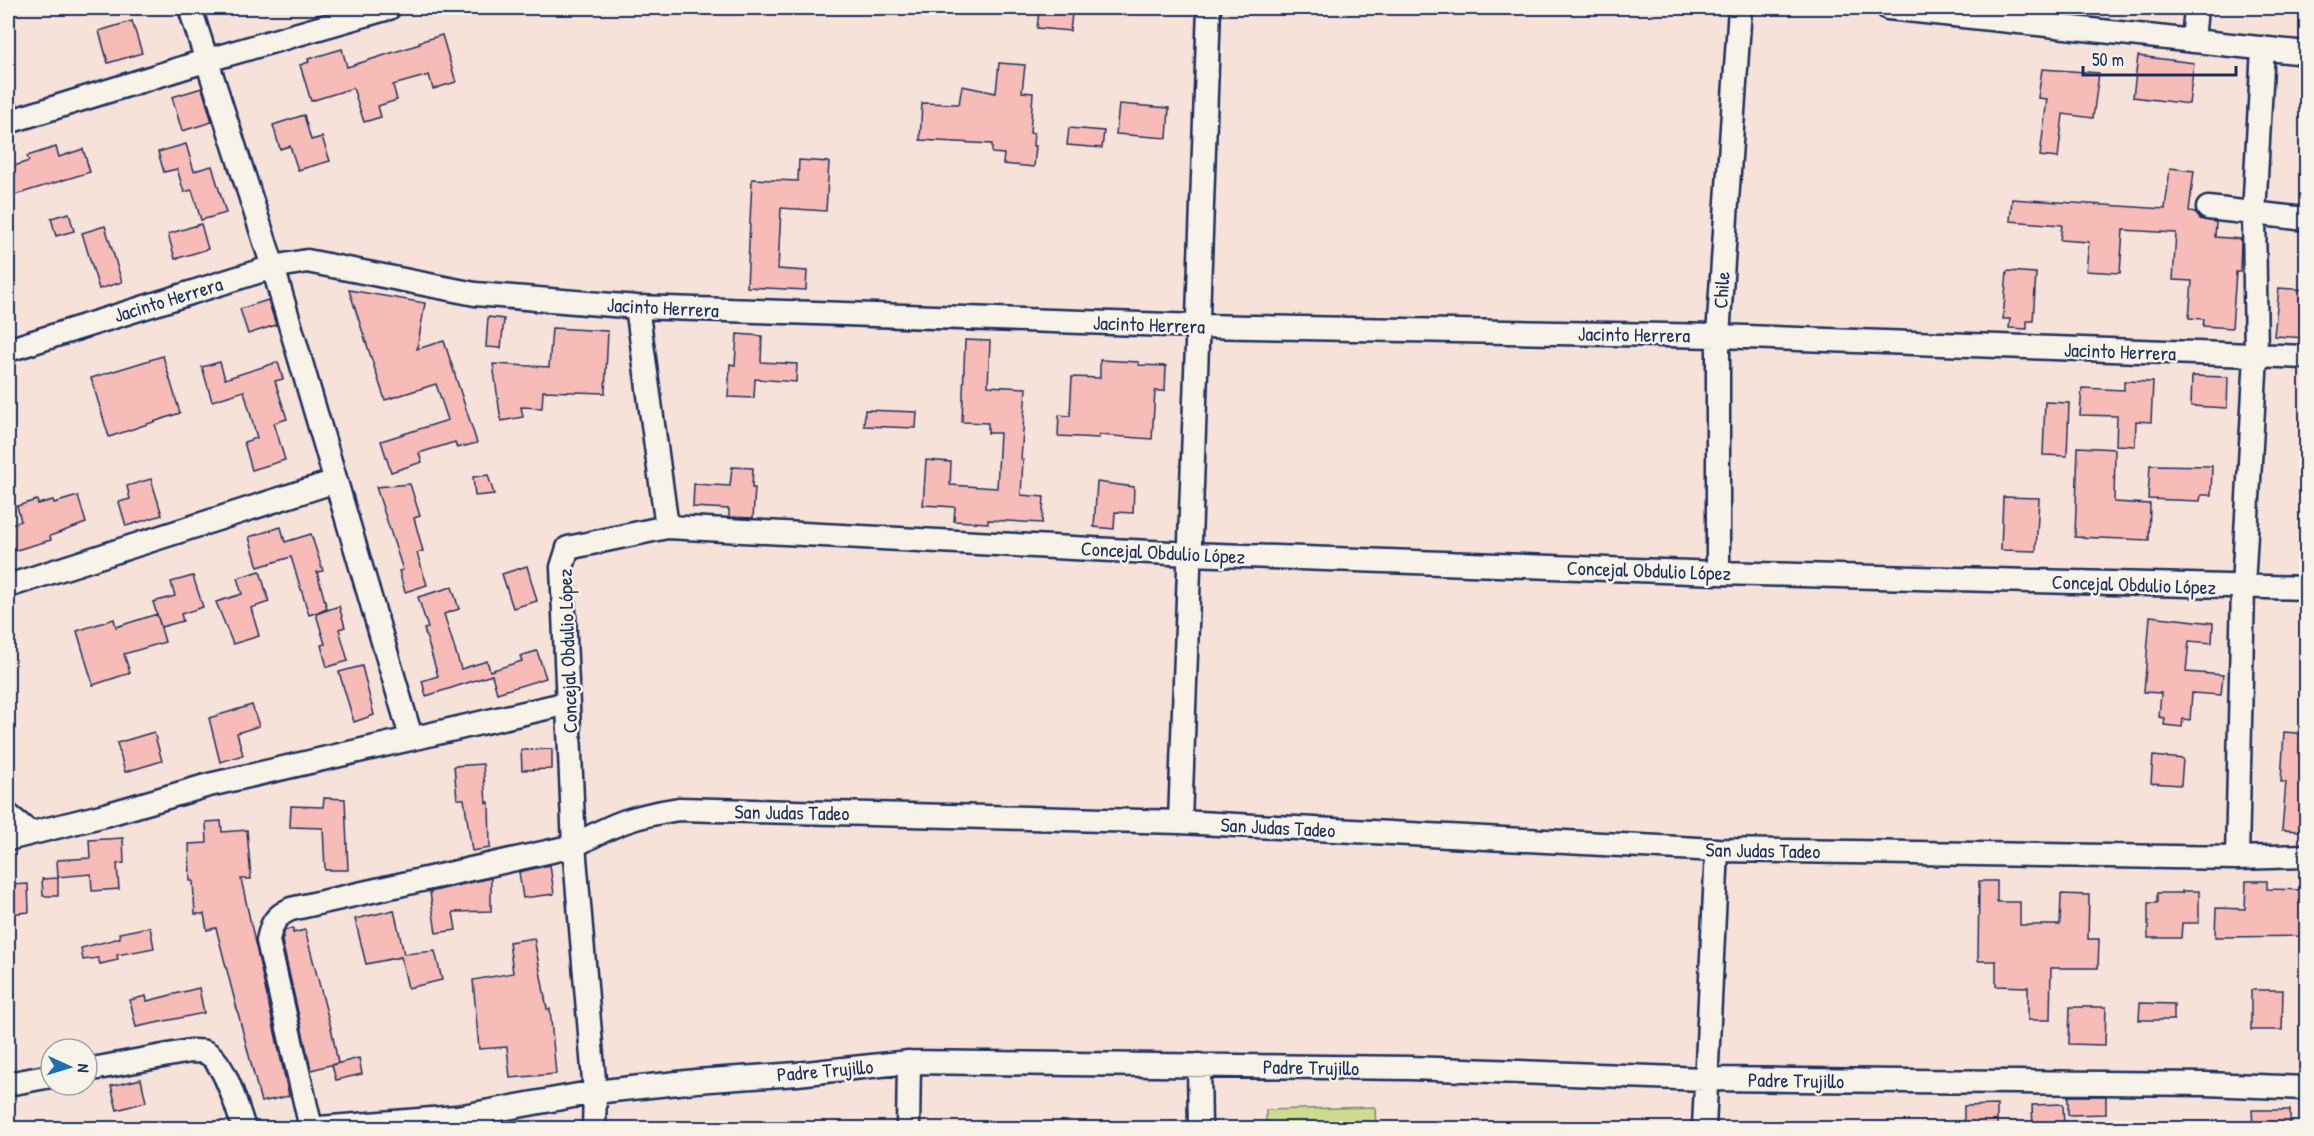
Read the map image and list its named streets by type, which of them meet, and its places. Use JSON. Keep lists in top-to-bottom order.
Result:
{
  "streets": {
    "street": [
      "Chile",
      "Jacinto Herrera",
      "Concejal Obdulio López",
      "San Judas Tadeo",
      "Padre Trujillo"
    ]
  },
  "crossings": [
    ["Chile", "Jacinto Herrera"],
    ["Chile", "Concejal Obdulio López"],
    ["Concejal Obdulio López", "San Judas Tadeo"],
    ["Concejal Obdulio López", "Padre Trujillo"]
  ],
  "scale_bar": "50 m",
  "north": "right"
}
